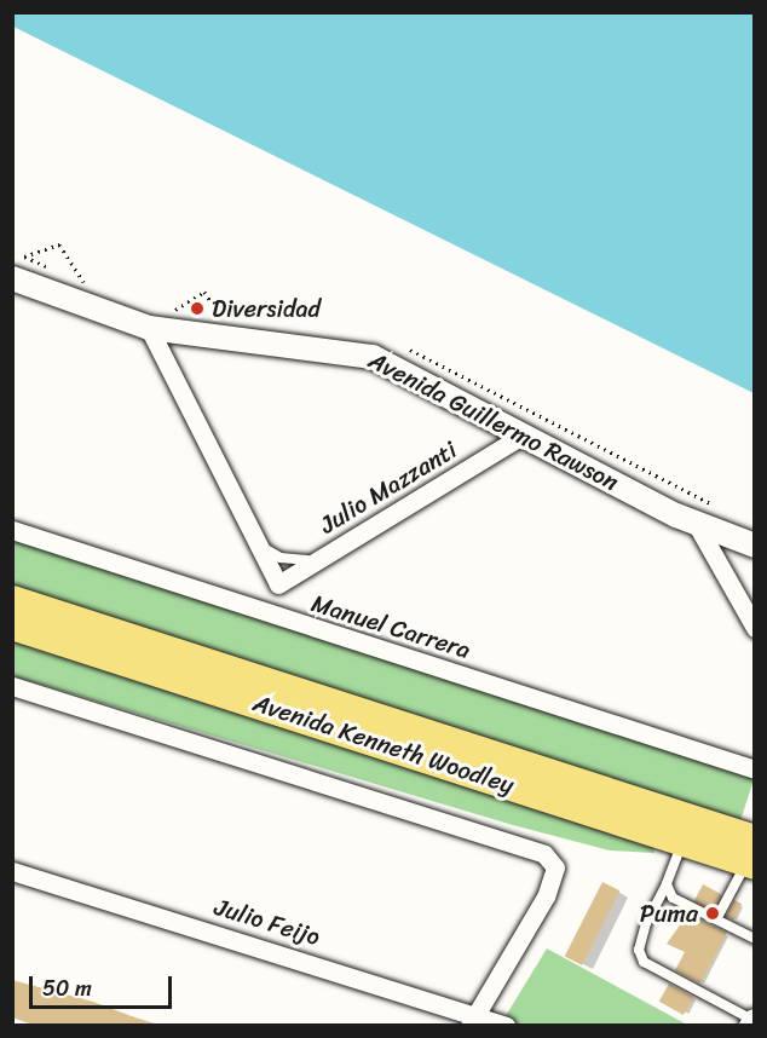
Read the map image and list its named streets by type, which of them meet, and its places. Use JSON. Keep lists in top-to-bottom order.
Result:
{
  "streets": {
    "main road": ["Avenida Kenneth Woodley"],
    "street": [
      "Avenida Guillermo Rawson",
      "Julio Mazzanti",
      "Manuel Carrera",
      "Julio Feijo"
    ]
  },
  "crossings": [
    ["Avenida Guillermo Rawson", "Julio Mazzanti"]
  ],
  "places": ["Diversidad", "Puma"],
  "scale_bar": "50 m"
}
